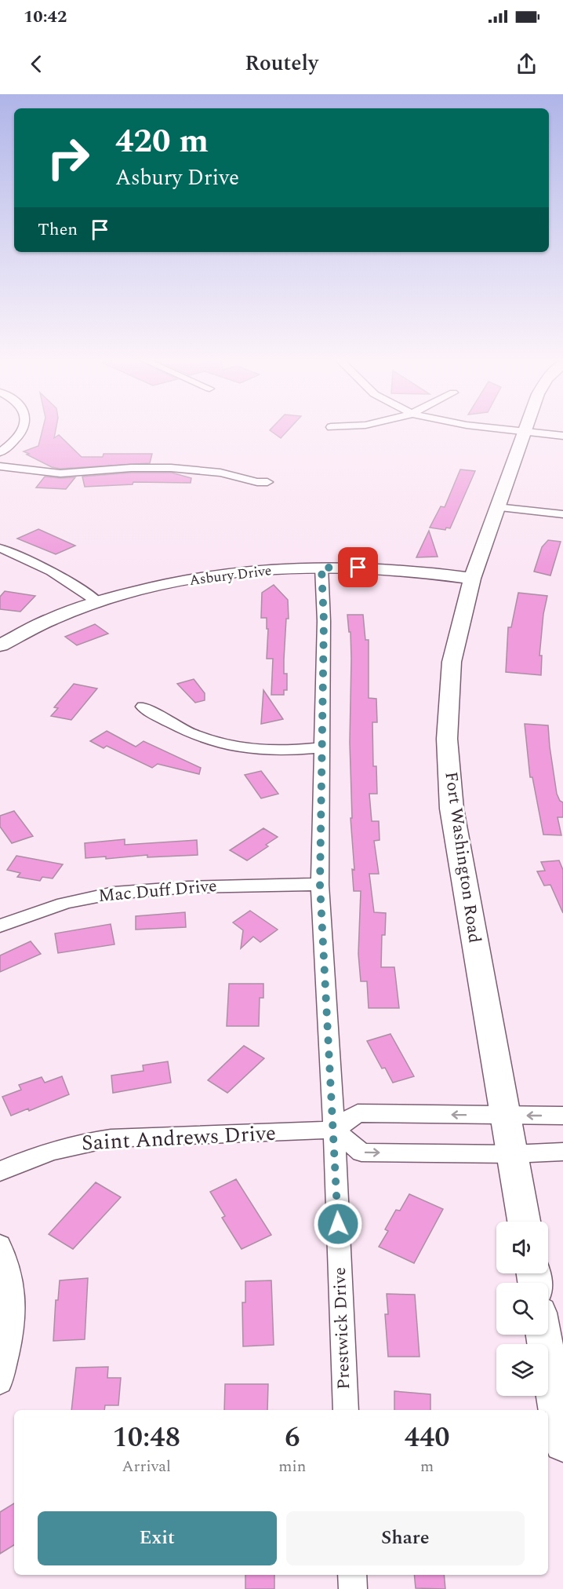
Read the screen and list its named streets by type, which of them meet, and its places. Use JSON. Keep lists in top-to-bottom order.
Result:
{
  "streets": {
    "main road": ["Asbury Drive", "Fort Washington Road"],
    "street": ["Mac Duff Drive", "Saint Andrews Drive", "Prestwick Drive"]
  },
  "crossings": [
    ["Asbury Drive", "Fort Washington Road"],
    ["Asbury Drive", "Prestwick Drive"],
    ["Mac Duff Drive", "Prestwick Drive"],
    ["Saint Andrews Drive", "Prestwick Drive"]
  ],
  "page": {
    "status": "10:42",
    "header": "Routely",
    "turn": ["420 m", "Asbury Drive"],
    "then": "Then",
    "eta": [
      "10:48",
      "Arrival",
      "6",
      "min",
      "440",
      "m"
    ],
    "buttons": ["Exit", "Share"]
  }
}
